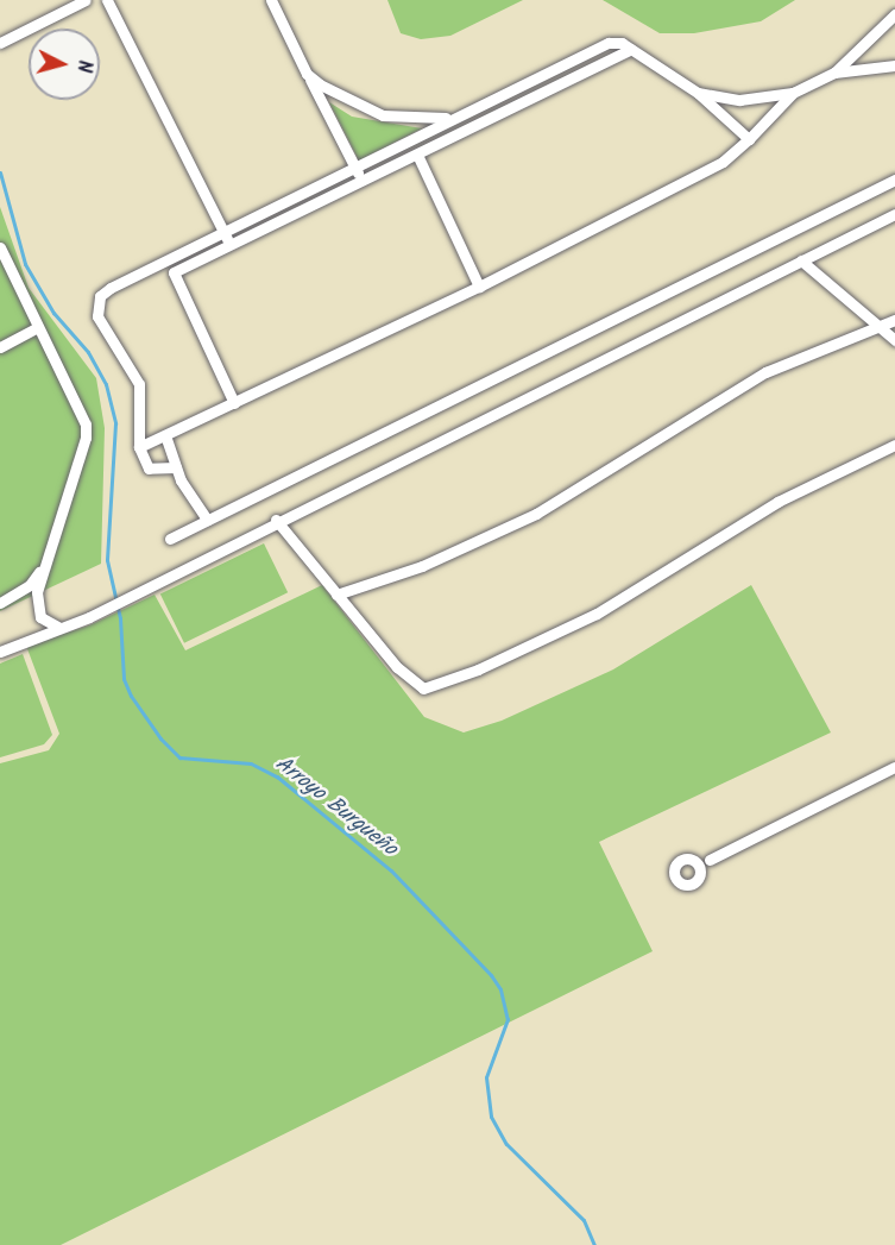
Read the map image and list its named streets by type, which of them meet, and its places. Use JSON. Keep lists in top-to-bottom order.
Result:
{
  "water": ["Arroyo Burgueño"],
  "north": "right"
}
